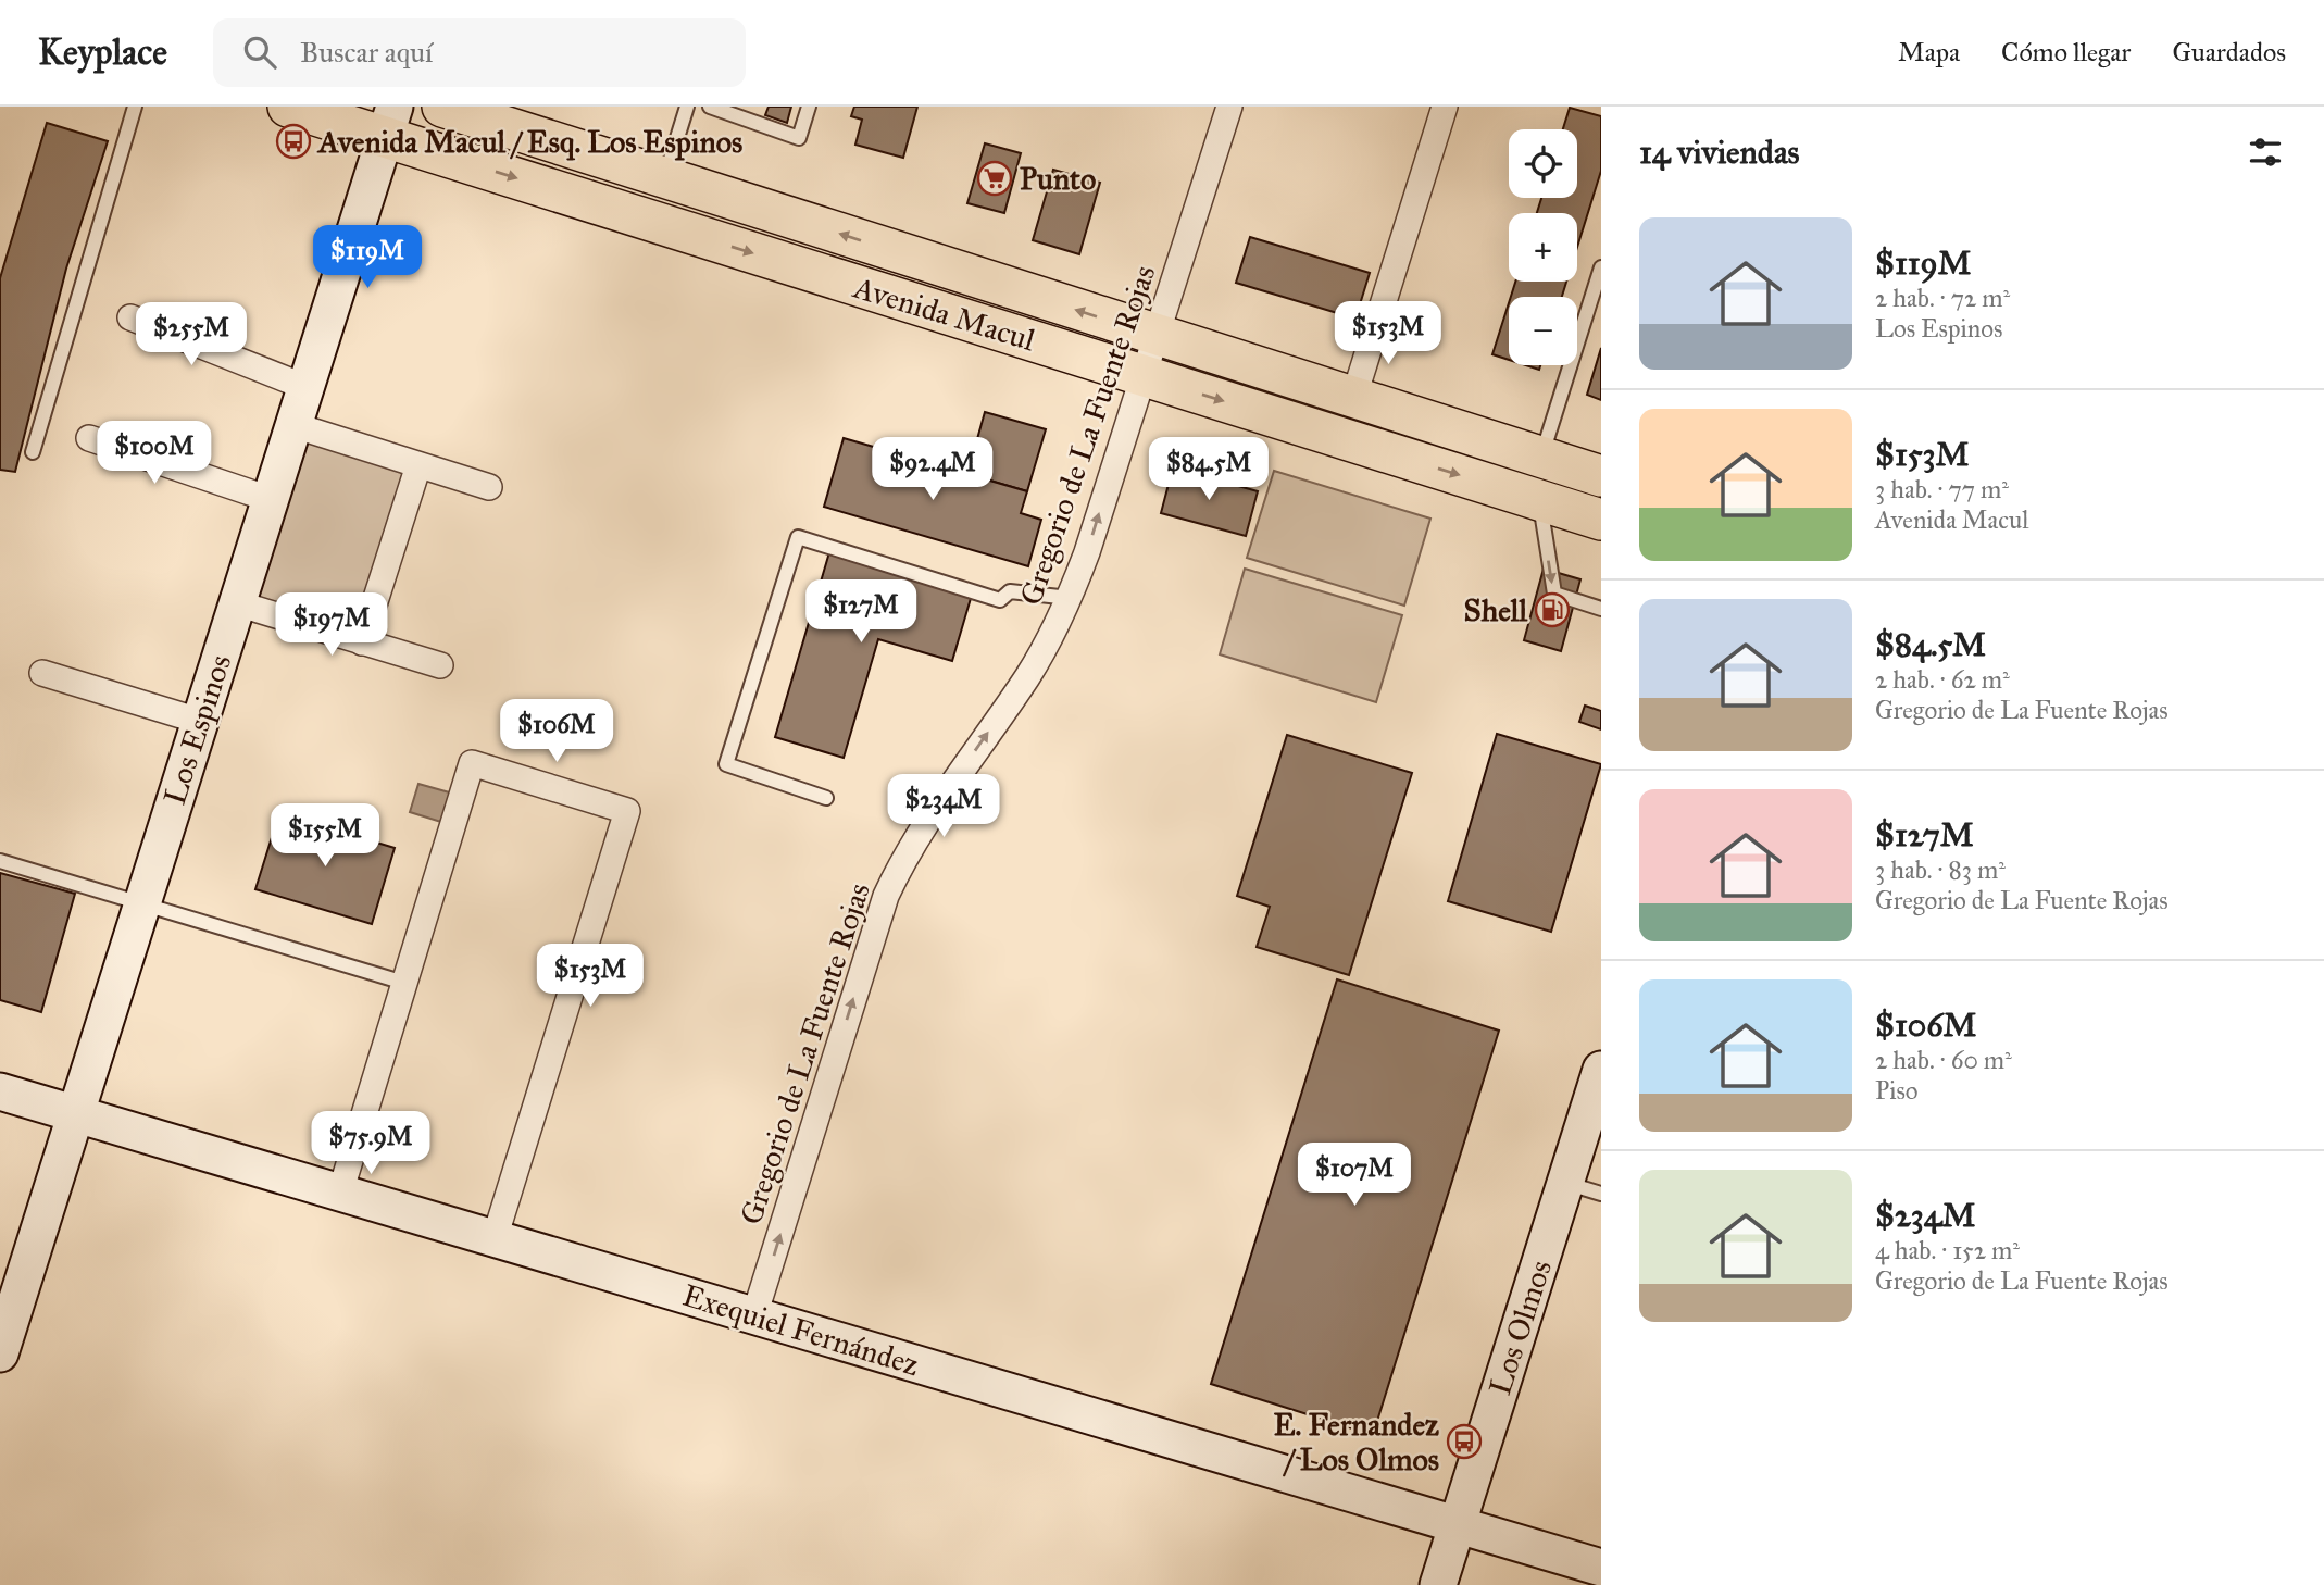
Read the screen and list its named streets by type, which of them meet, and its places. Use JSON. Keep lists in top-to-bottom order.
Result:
{
  "streets": {
    "main road": ["Avenida Macul"],
    "street": [
      "Gregorio de La Fuente Rojas",
      "Los Espinos",
      "Los Olmos",
      "Exequiel Fernández"
    ]
  },
  "crossings": [
    ["Avenida Macul", "Gregorio de La Fuente Rojas"],
    ["Avenida Macul", "Los Espinos"],
    ["Gregorio de La Fuente Rojas", "Exequiel Fernández"],
    ["Los Espinos", "Exequiel Fernández"],
    ["Los Olmos", "Exequiel Fernández"]
  ],
  "one_way": ["Gregorio de La Fuente Rojas"],
  "places": {
    "bus stop": ["Avenida Macul / Esq. Los Espinos", "E. Fernandez / Los Olmos"],
    "supermarket": ["Punto"],
    "fuel station": ["Shell"]
  },
  "page": {
    "header": "Keyplace",
    "search": "Buscar aquí",
    "nav": ["Mapa", "Cómo llegar", "Guardados"],
    "heading": "14 viviendas",
    "map_buttons": ["+", "−"],
    "list": [
      {
        "name": "$119M",
        "note": "2 hab. · 72 m² · Los Espinos"
      },
      {
        "name": "$153M",
        "note": "3 hab. · 77 m² · Avenida Macul"
      },
      {
        "name": "$84.5M",
        "note": "2 hab. · 62 m² · Gregorio de La Fuente Rojas"
      },
      {
        "name": "$127M",
        "note": "3 hab. · 83 m² · Gregorio de La Fuente Rojas"
      },
      {
        "name": "$106M",
        "note": "2 hab. · 60 m² · Piso"
      },
      {
        "name": "$234M",
        "note": "4 hab. · 152 m² · Gregorio de La Fuente Rojas"
      }
    ],
    "price": [
      "$119M",
      "$153M",
      "$255M",
      "$100M",
      "$92.4M",
      "$84.5M",
      "$127M",
      "$197M",
      "$106M",
      "$234M",
      "$155M",
      "$153M",
      "$75.9M",
      "$107M"
    ]
  }
}
